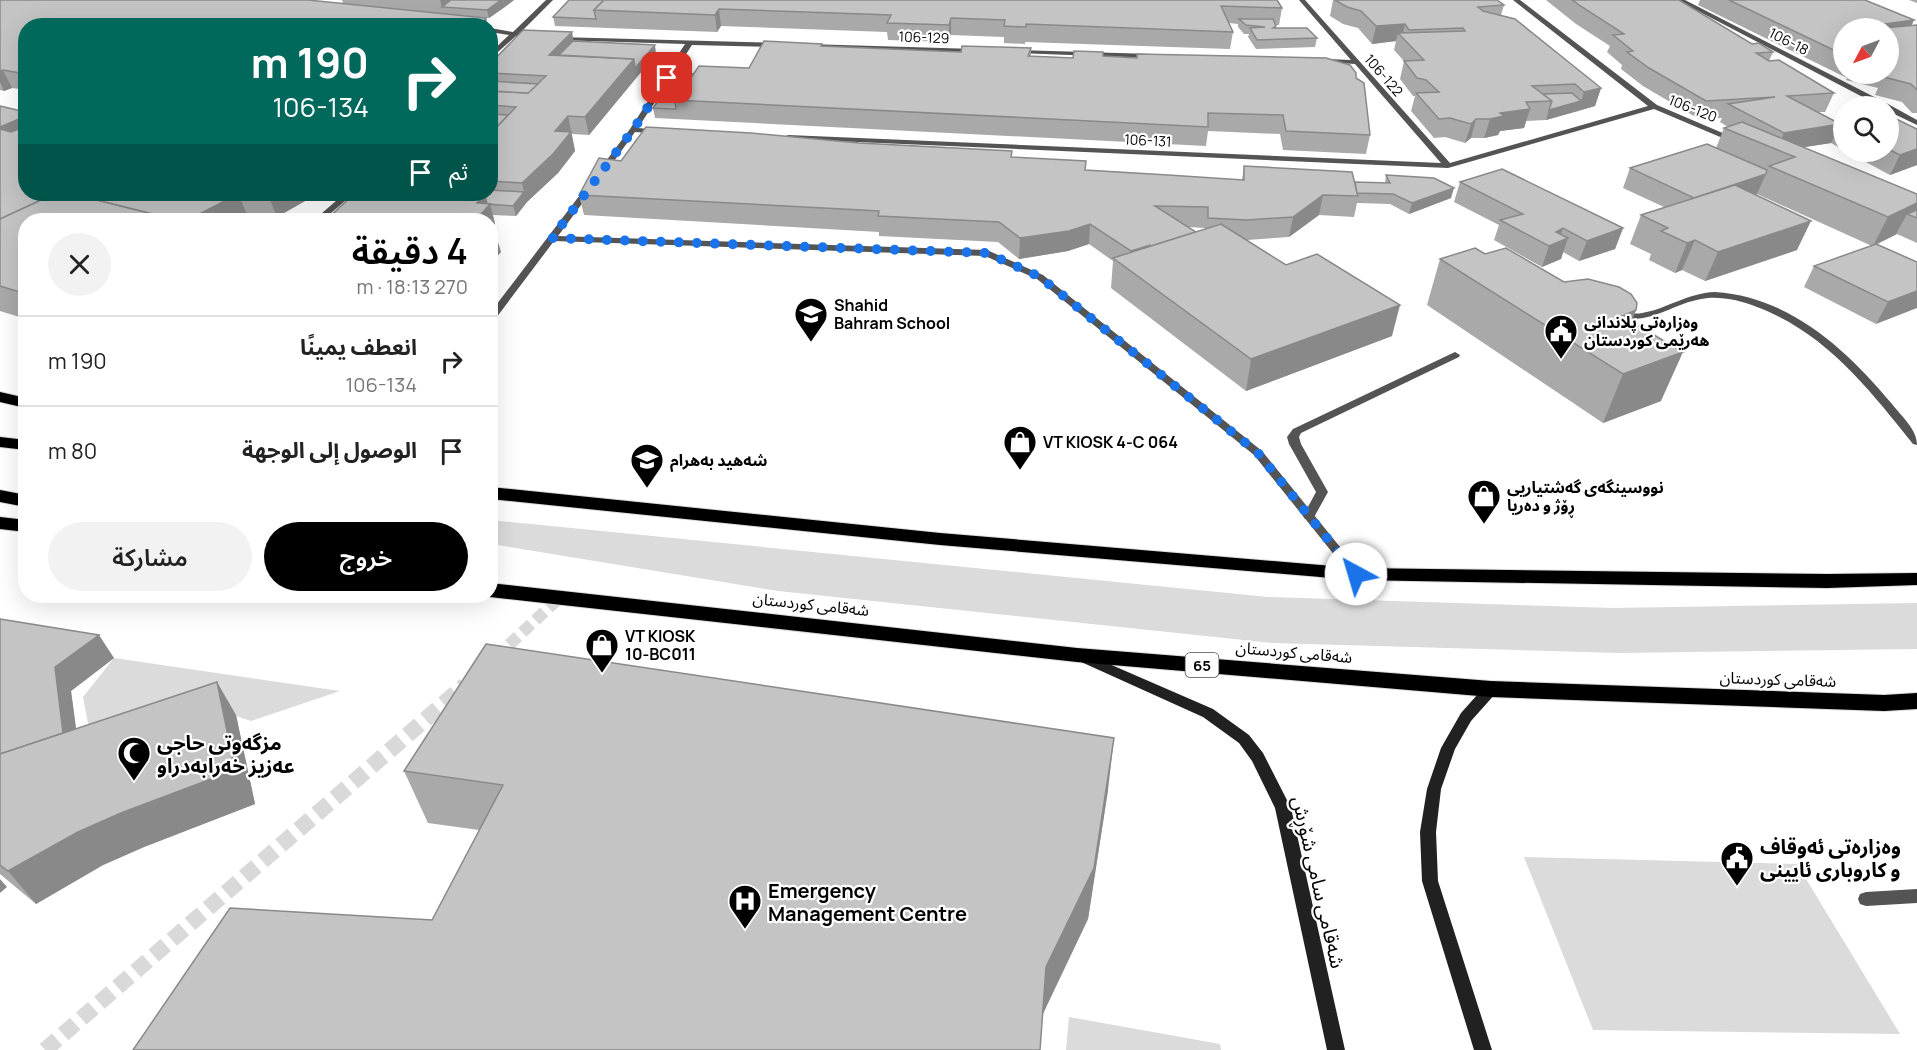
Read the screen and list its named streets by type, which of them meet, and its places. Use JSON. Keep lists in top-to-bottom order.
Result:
{
  "streets": {
    "highway": ["شەقامی کوردستان", "65"],
    "main road": ["شەقامی سامی شۆڕش"],
    "street": [
      "106-129",
      "106-18",
      "106-122",
      "106-120",
      "106-131"
    ]
  },
  "crossings": [
    ["106-122", "106-131"],
    ["106-120", "106-131"],
    ["شەقامی کوردستان", "شەقامی سامی شۆڕش"]
  ],
  "places": {
    "school or university": ["Shahid Bahram School", "شەهید بەهرام"],
    "public building": ["وەزارەتی پلاندانی هەرێمی کوردستان", "وەزارەتی ئەوقاف و کاروباری ئایینی"],
    "shop": ["VT KIOSK 4-C 064", "نووسینگەی گەشتیاریی ڕۆژ و دەریا", "VT KIOSK 10-BC011"],
    "mosque": ["مزگەوتی حاجی عەزیز خەرابەدراو"],
    "hospital": ["Emergency Management Centre"]
  },
  "north": "bottom left",
  "page": {
    "turn": ["190 m", "106-134"],
    "then": "ثم",
    "heading": ["4 دقيقة", "270 m · 18:13"],
    "list": [
      {
        "name": "انعطف يمينًا",
        "note": "106-134",
        "value": "190 m"
      },
      {
        "name": "الوصول إلى الوجهة",
        "value": "80 m"
      }
    ],
    "buttons": ["خروج", "مشاركة"]
  }
}
